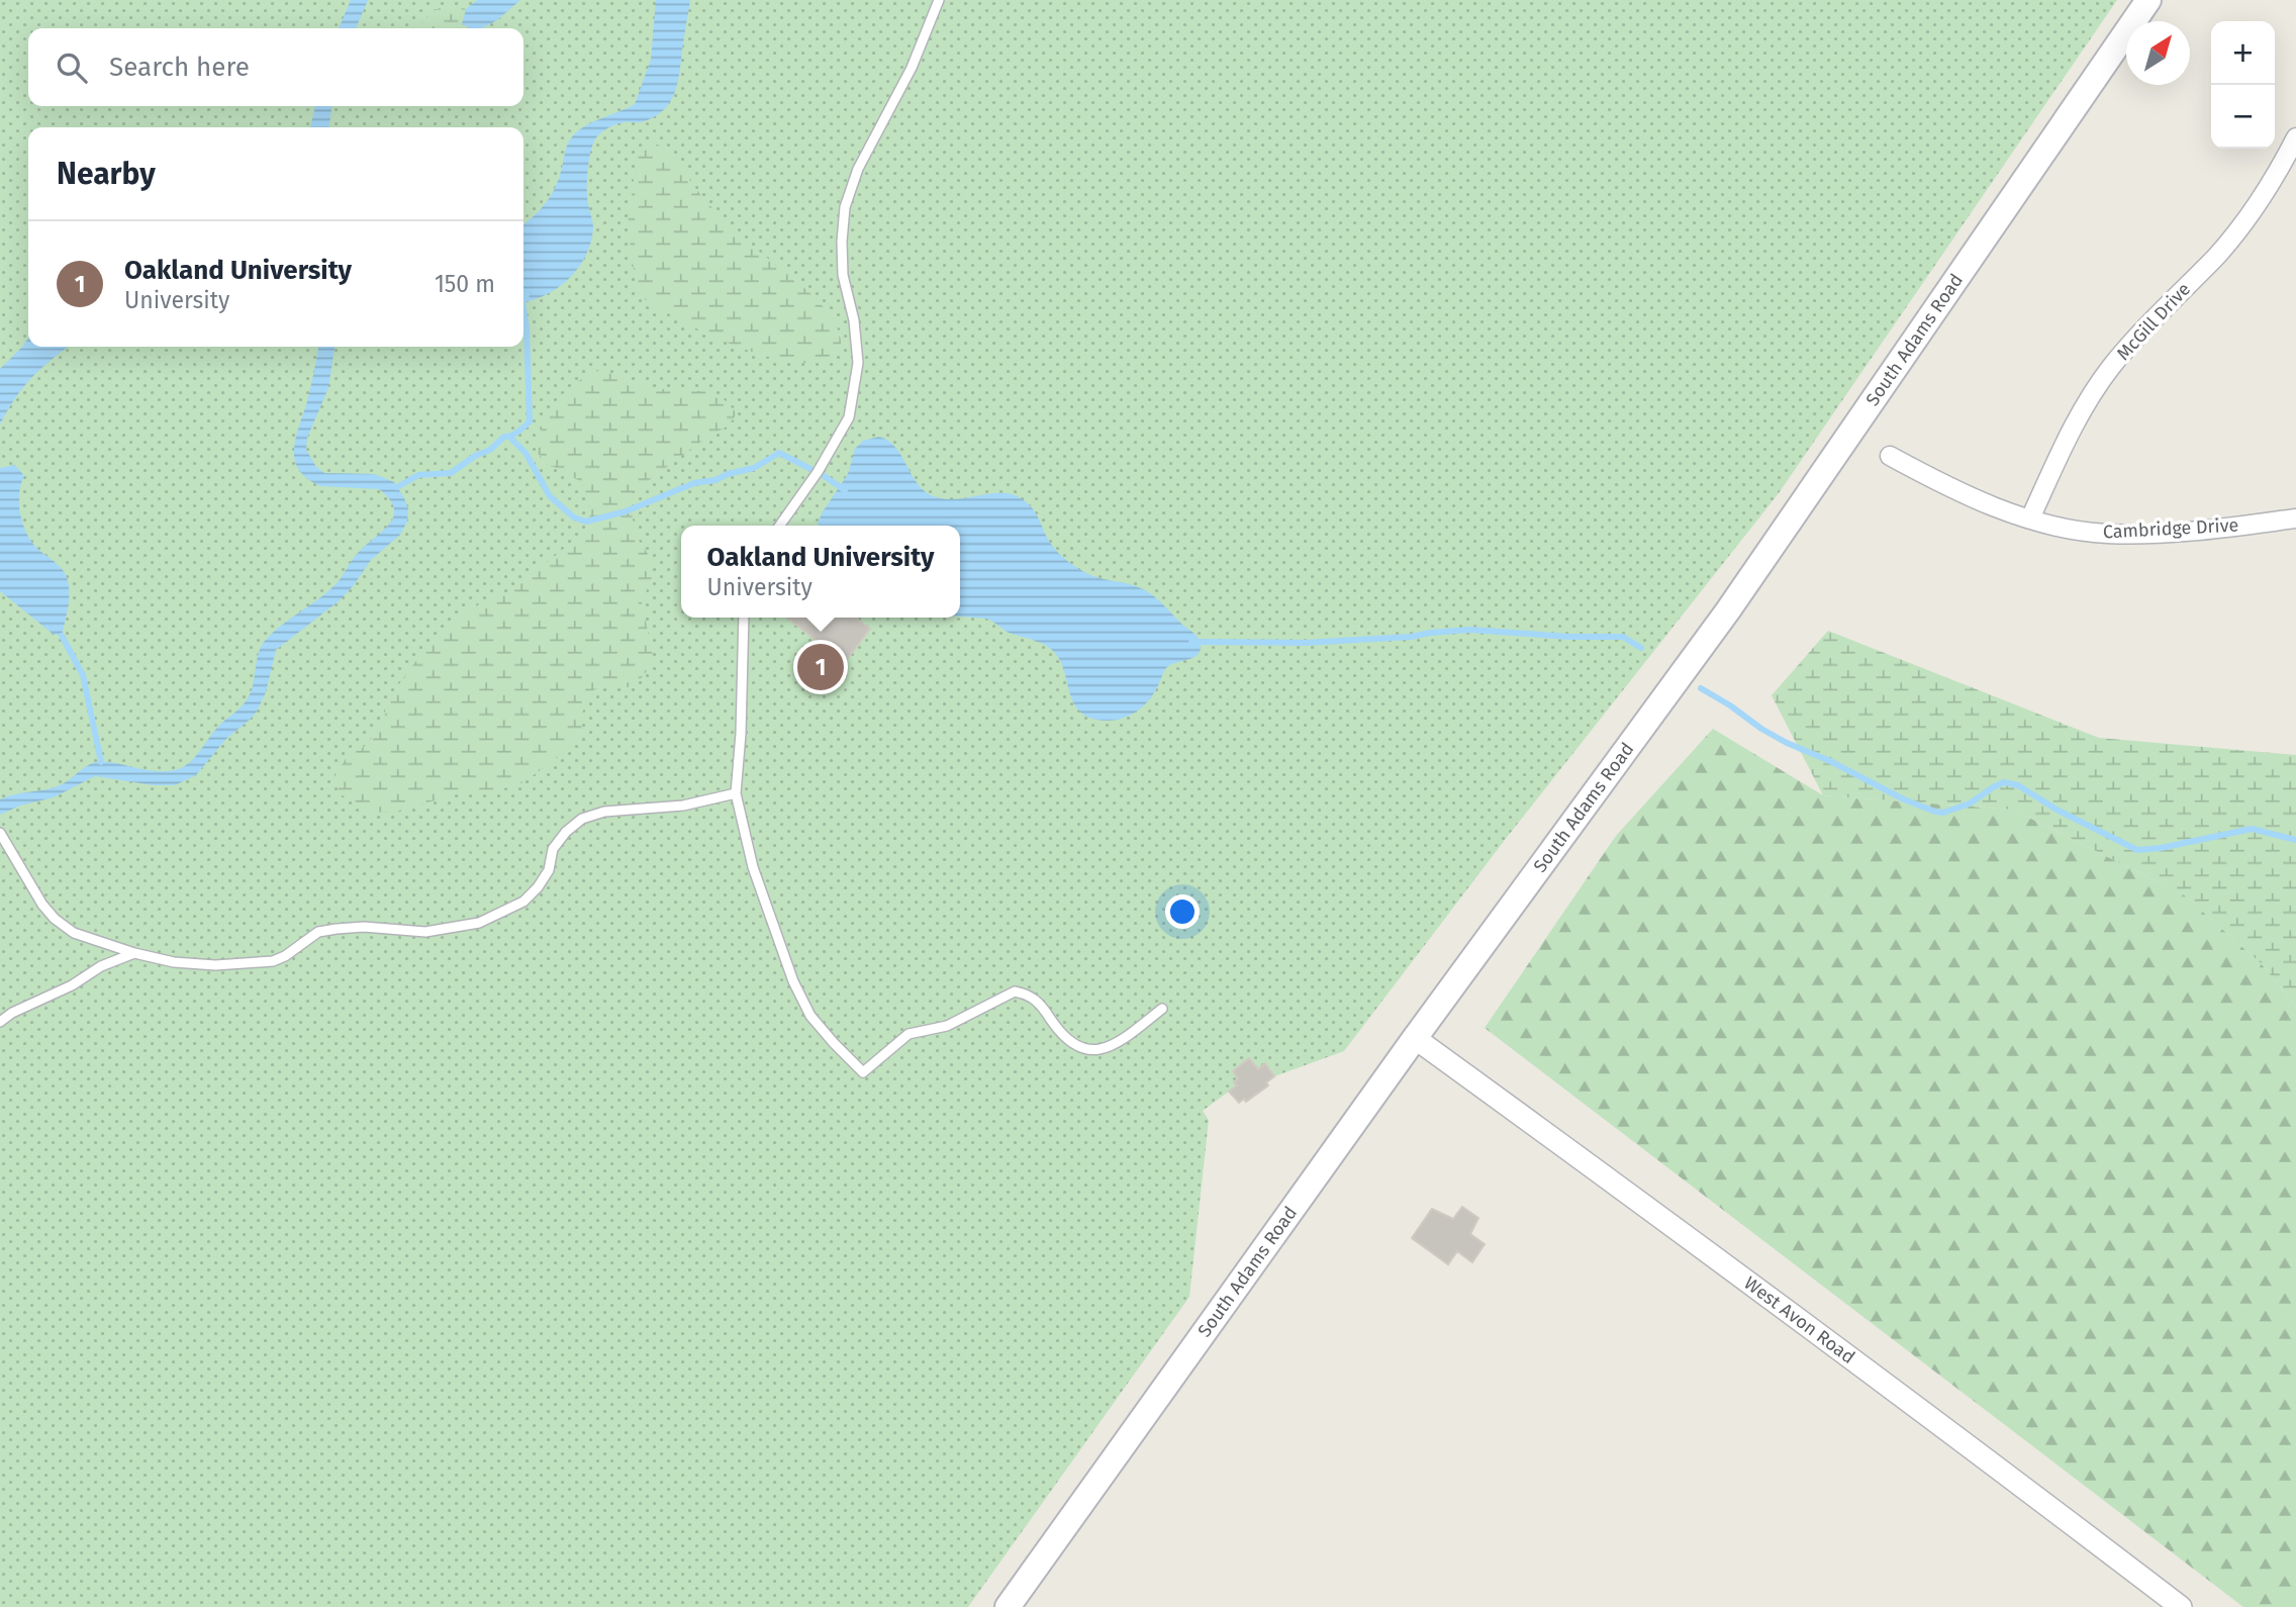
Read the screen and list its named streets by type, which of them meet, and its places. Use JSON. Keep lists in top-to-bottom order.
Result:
{
  "streets": {
    "main road": ["South Adams Road"],
    "street": ["McGill Drive", "Cambridge Drive", "West Avon Road"]
  },
  "crossings": [
    ["McGill Drive", "Cambridge Drive"],
    ["South Adams Road", "West Avon Road"]
  ],
  "north": "top right",
  "page": {
    "map_buttons": ["+", "−"],
    "search": "Search here",
    "heading": "Nearby",
    "list": [
      {
        "mark": "1",
        "name": "Oakland University",
        "note": "University",
        "value": "150 m"
      }
    ],
    "popup": ["Oakland University", "University"],
    "pins": "1"
  }
}
